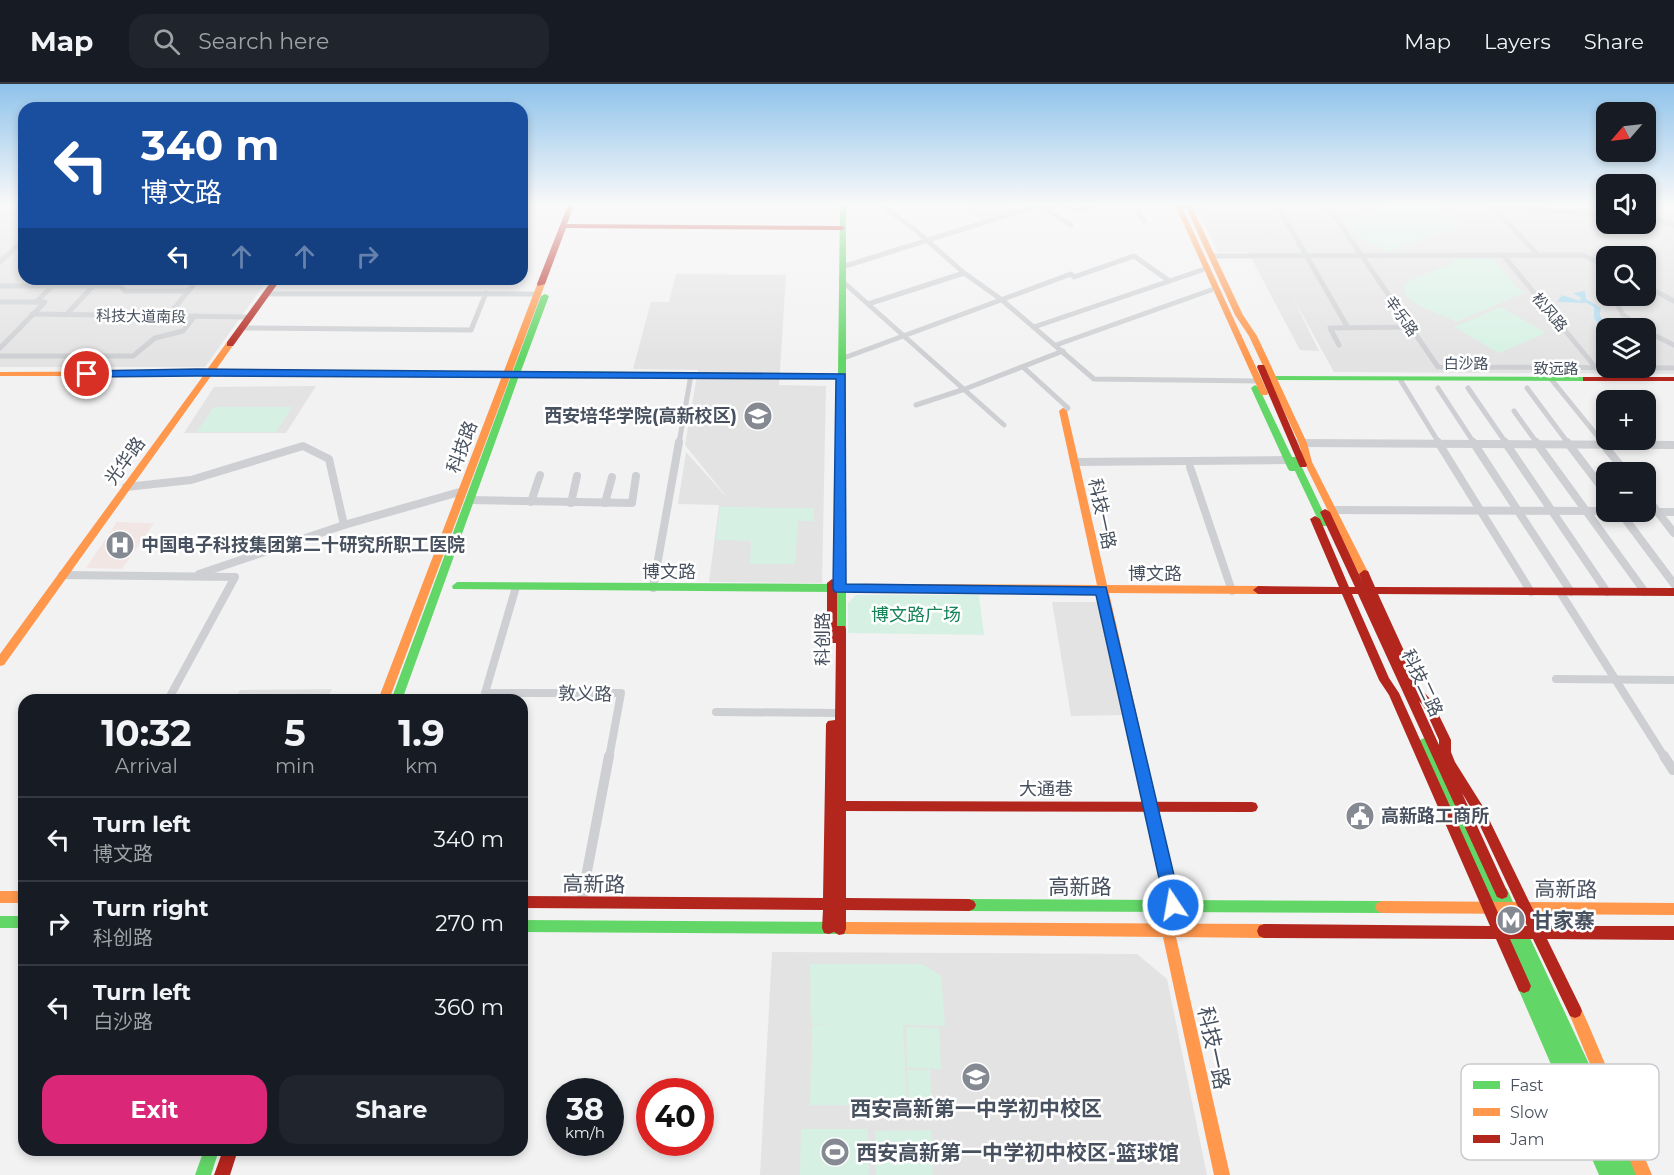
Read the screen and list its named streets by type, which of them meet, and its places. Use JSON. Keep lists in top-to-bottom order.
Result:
{
  "streets": {
    "street": [
      "松风路",
      "科技大道南段",
      "辛乐路",
      "白沙路",
      "致远路",
      "科技路",
      "光华路",
      "科技一路",
      "博文路",
      "科创路",
      "科技二路",
      "敦义路",
      "大通巷",
      "高新路"
    ]
  },
  "crossings": [
    ["松风路", "致远路"],
    ["科技大道南段", "光华路"],
    ["辛乐路", "致远路"],
    ["白沙路", "科技二路"],
    ["科技一路", "博文路"],
    ["科技一路", "大通巷"],
    ["科技一路", "高新路"],
    ["博文路", "科创路"],
    ["博文路", "科技二路"],
    ["博文路", "敦义路"],
    ["科创路", "大通巷"],
    ["科创路", "高新路"],
    ["科技二路", "高新路"],
    ["敦义路", "高新路"]
  ],
  "parks": ["博文路广场"],
  "places": {
    "school or university": ["西安培华学院(高新校区)", "西安高新第一中学初中校区"],
    "hospital": ["中国电子科技集团第二十研究所职工医院"],
    "public building": ["高新路工商所"],
    "metro station": ["甘家寨"],
    "sports": ["西安高新第一中学初中校区-篮球馆"]
  },
  "legend": ["Fast", "Slow", "Jam"],
  "north": "bottom left",
  "page": {
    "header": "Map",
    "search": "Search here",
    "nav": ["Map", "Layers", "Share"],
    "map_buttons": ["+", "−"],
    "turn": ["340 m", "博文路"],
    "eta": [
      "10:32",
      "Arrival",
      "5",
      "min",
      "1.9",
      "km"
    ],
    "list": [
      {
        "name": "Turn left",
        "note": "博文路",
        "value": "340 m"
      },
      {
        "name": "Turn right",
        "note": "科创路",
        "value": "270 m"
      },
      {
        "name": "Turn left",
        "note": "白沙路",
        "value": "360 m"
      }
    ],
    "buttons": ["Exit", "Share"],
    "speed": "38 km/h",
    "limit": "40"
  }
}
